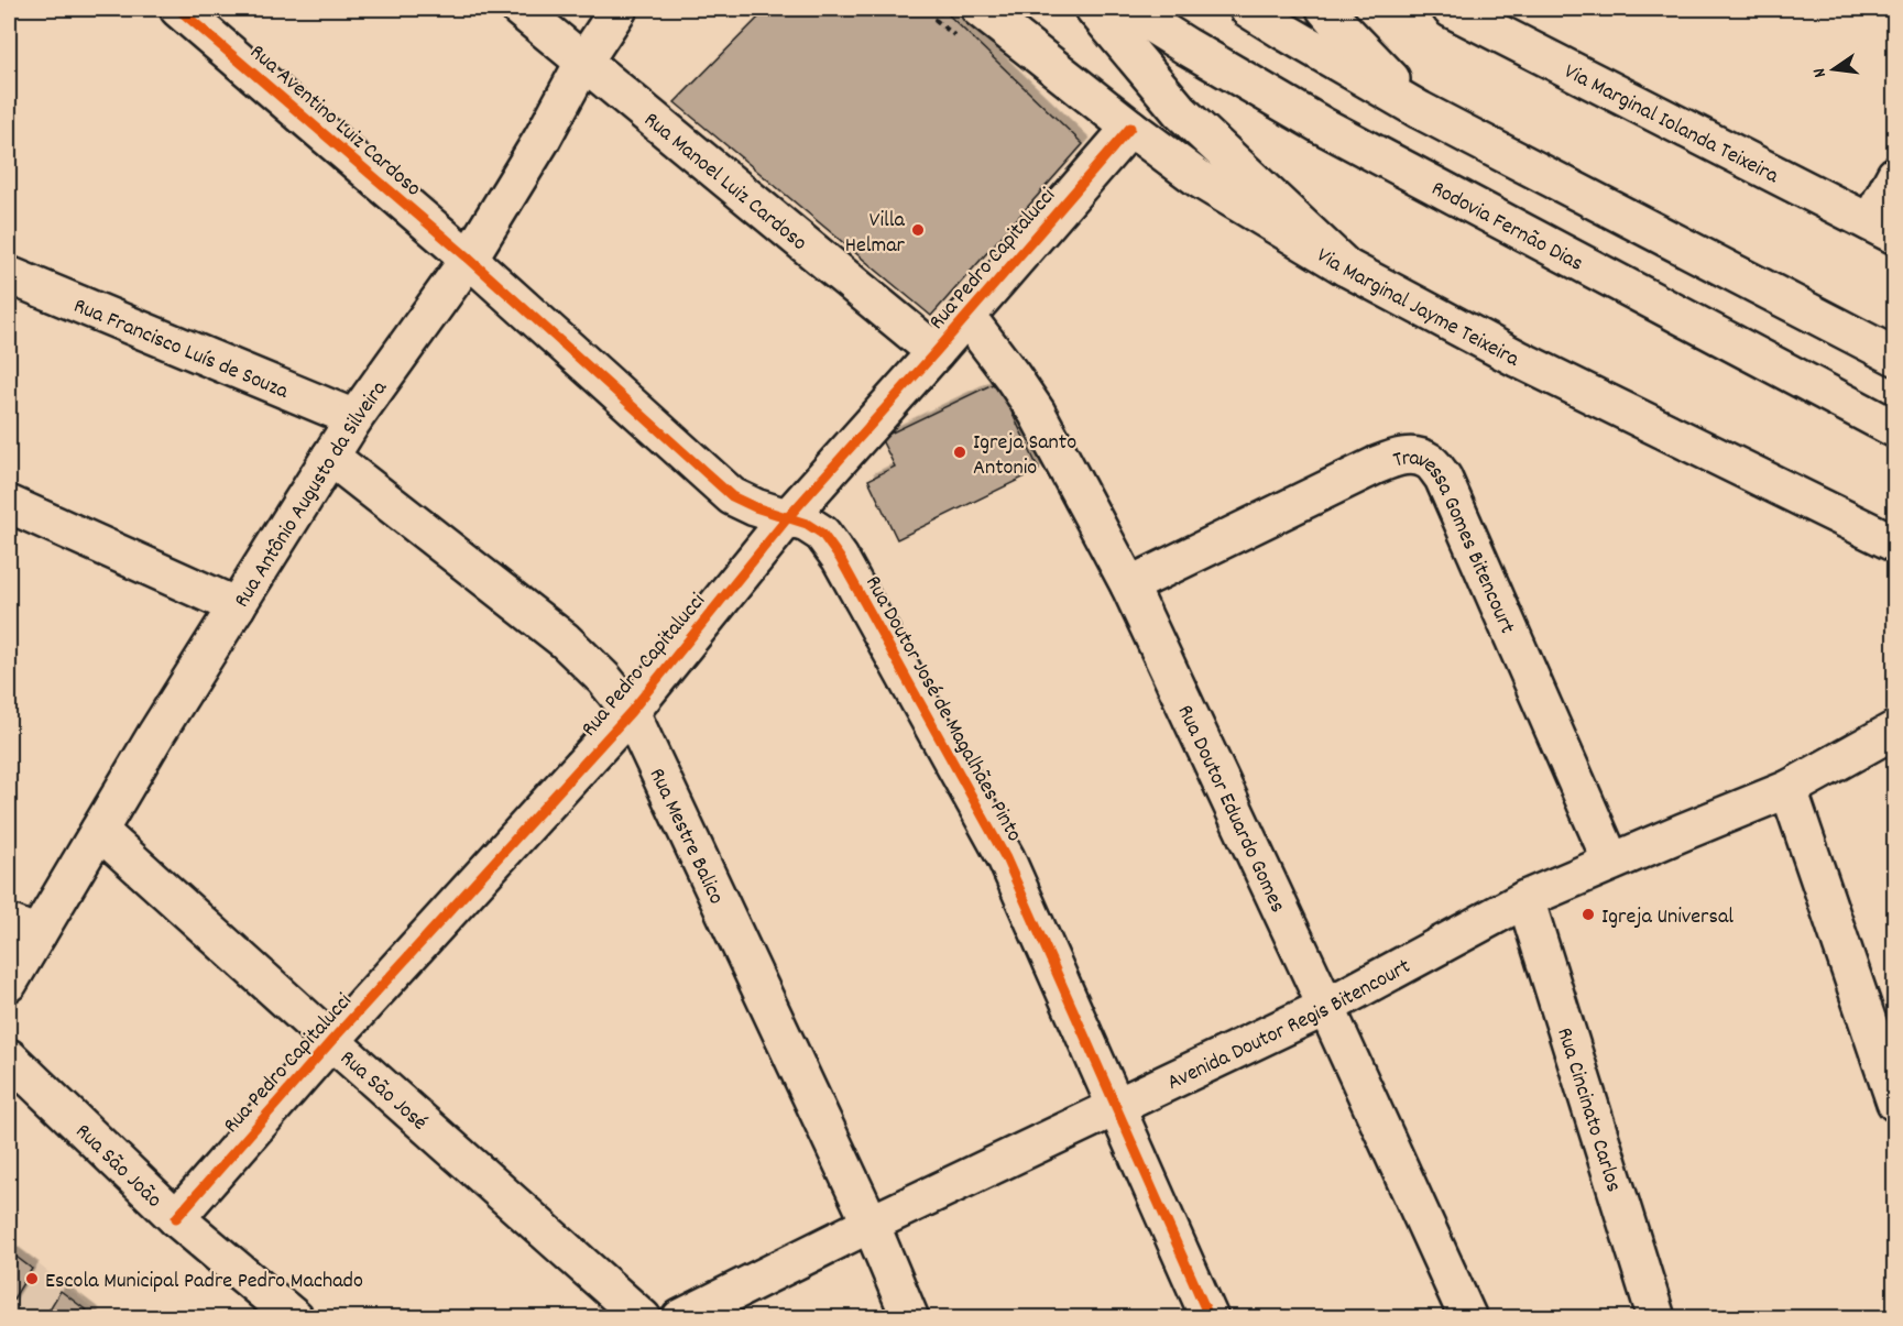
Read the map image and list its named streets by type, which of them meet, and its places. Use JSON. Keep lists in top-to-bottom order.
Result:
{
  "streets": {
    "main road": [
      "Rua Aventino Luiz Cardoso",
      "Via Marginal Iolanda Teixeira",
      "Rua Manoel Luiz Cardoso",
      "Rodovia Fernão Dias",
      "Rua Pedro Capitalucci",
      "Via Marginal Jayme Teixeira",
      "Rua Francisco Luís de Souza",
      "Rua Antônio Augusto da Silveira",
      "Travessa Gomes Bitencourt",
      "Rua Doutor José de Magalhães Pinto",
      "Rua Doutor Eduardo Gomes",
      "Rua Mestre Balico",
      "Avenida Doutor Regis Bitencourt",
      "Rua São José",
      "Rua Cincinato Carlos",
      "Rua São João"
    ]
  },
  "crossings": [
    ["Rua Aventino Luiz Cardoso", "Rua Antônio Augusto da Silveira"],
    ["Rua Aventino Luiz Cardoso", "Rua Doutor José de Magalhães Pinto"],
    ["Rua Manoel Luiz Cardoso", "Rua Pedro Capitalucci"],
    ["Rua Manoel Luiz Cardoso", "Rua Antônio Augusto da Silveira"],
    ["Rua Pedro Capitalucci", "Via Marginal Jayme Teixeira"],
    ["Rua Pedro Capitalucci", "Rua Doutor José de Magalhães Pinto"],
    ["Rua Pedro Capitalucci", "Rua Doutor Eduardo Gomes"],
    ["Rua Pedro Capitalucci", "Rua Mestre Balico"],
    ["Rua Pedro Capitalucci", "Rua São José"],
    ["Rua Pedro Capitalucci", "Rua São João"],
    ["Rua Francisco Luís de Souza", "Rua Antônio Augusto da Silveira"],
    ["Rua Antônio Augusto da Silveira", "Rua Doutor José de Magalhães Pinto"],
    ["Rua Antônio Augusto da Silveira", "Rua Mestre Balico"],
    ["Rua Antônio Augusto da Silveira", "Rua São José"],
    ["Travessa Gomes Bitencourt", "Rua Doutor Eduardo Gomes"],
    ["Travessa Gomes Bitencourt", "Avenida Doutor Regis Bitencourt"],
    ["Rua Doutor José de Magalhães Pinto", "Avenida Doutor Regis Bitencourt"],
    ["Rua Doutor Eduardo Gomes", "Avenida Doutor Regis Bitencourt"],
    ["Rua Mestre Balico", "Avenida Doutor Regis Bitencourt"],
    ["Avenida Doutor Regis Bitencourt", "Rua Cincinato Carlos"]
  ],
  "places": [
    "Villa Helmar",
    "Igreja Santo Antonio",
    "Igreja Universal",
    "Escola Municipal Padre Pedro Machado"
  ],
  "north": "left"
}
